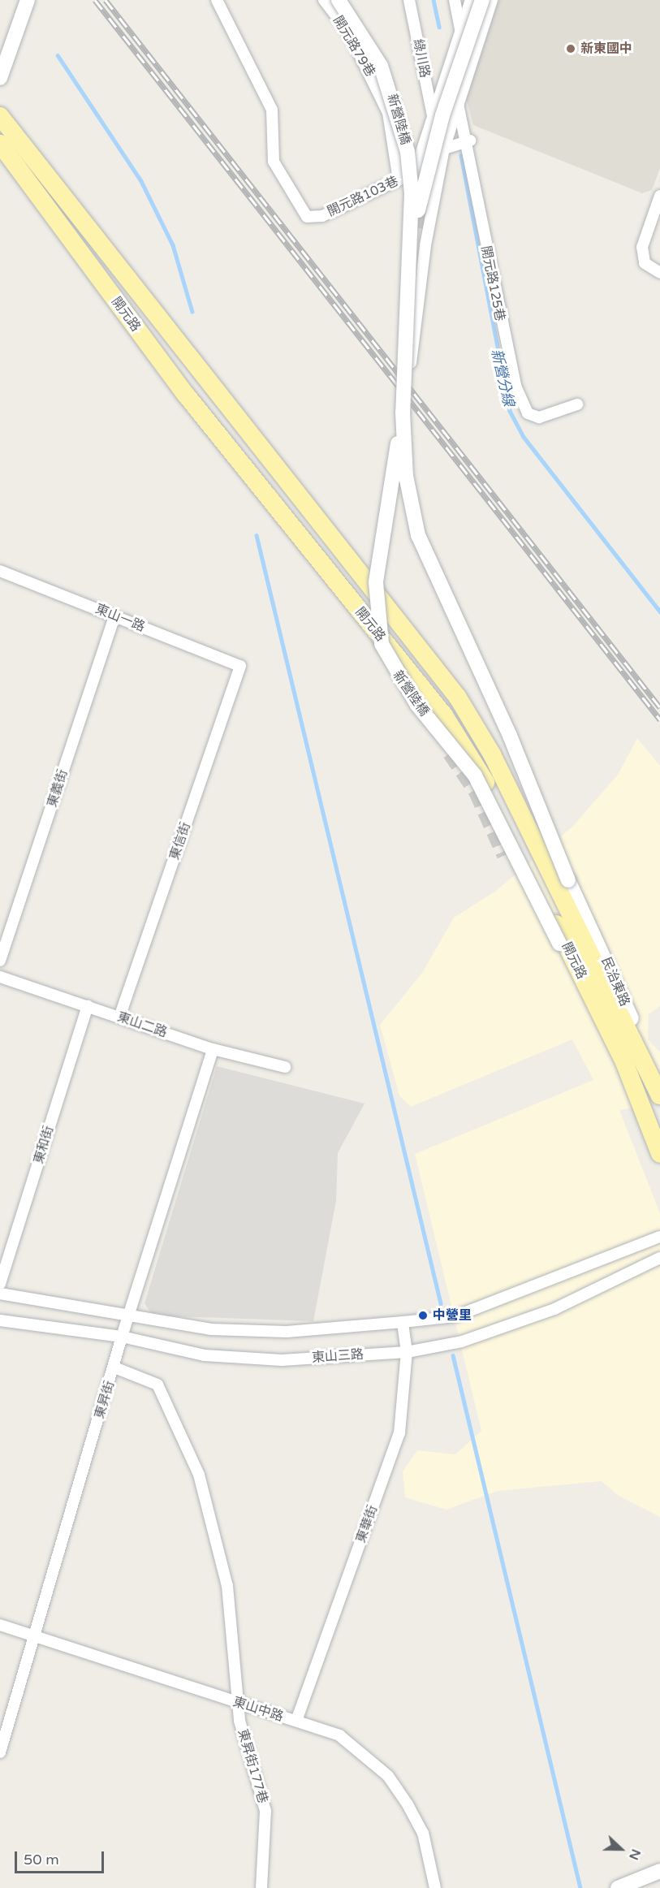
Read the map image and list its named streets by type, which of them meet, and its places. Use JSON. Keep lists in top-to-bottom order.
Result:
{
  "streets": {
    "main road": ["開元路"],
    "street": [
      "開元路79巷",
      "綠川路",
      "新營陸橋",
      "開元路103巷",
      "開元路125巷",
      "東山一路",
      "東義街",
      "東信街",
      "民治東路",
      "東山二路",
      "東和街",
      "東山三路",
      "東昇街",
      "東華街",
      "東山中路",
      "東昇街177巷"
    ]
  },
  "crossings": [
    ["開元路79巷", "開元路103巷"],
    ["新營陸橋", "開元路"],
    ["新營陸橋", "民治東路"],
    ["開元路103巷", "開元路125巷"],
    ["東山一路", "東義街"],
    ["東山一路", "東信街"],
    ["東信街", "東山二路"],
    ["東山二路", "東和街"],
    ["東山二路", "東昇街"],
    ["東山三路", "東昇街"],
    ["東山三路", "東華街"],
    ["東昇街", "東山中路"],
    ["東華街", "東山中路"],
    ["東山中路", "東昇街177巷"]
  ],
  "water": ["新營分線"],
  "places": ["新東國中", "中營里"],
  "scale_bar": "50 m",
  "north": "right"
}
